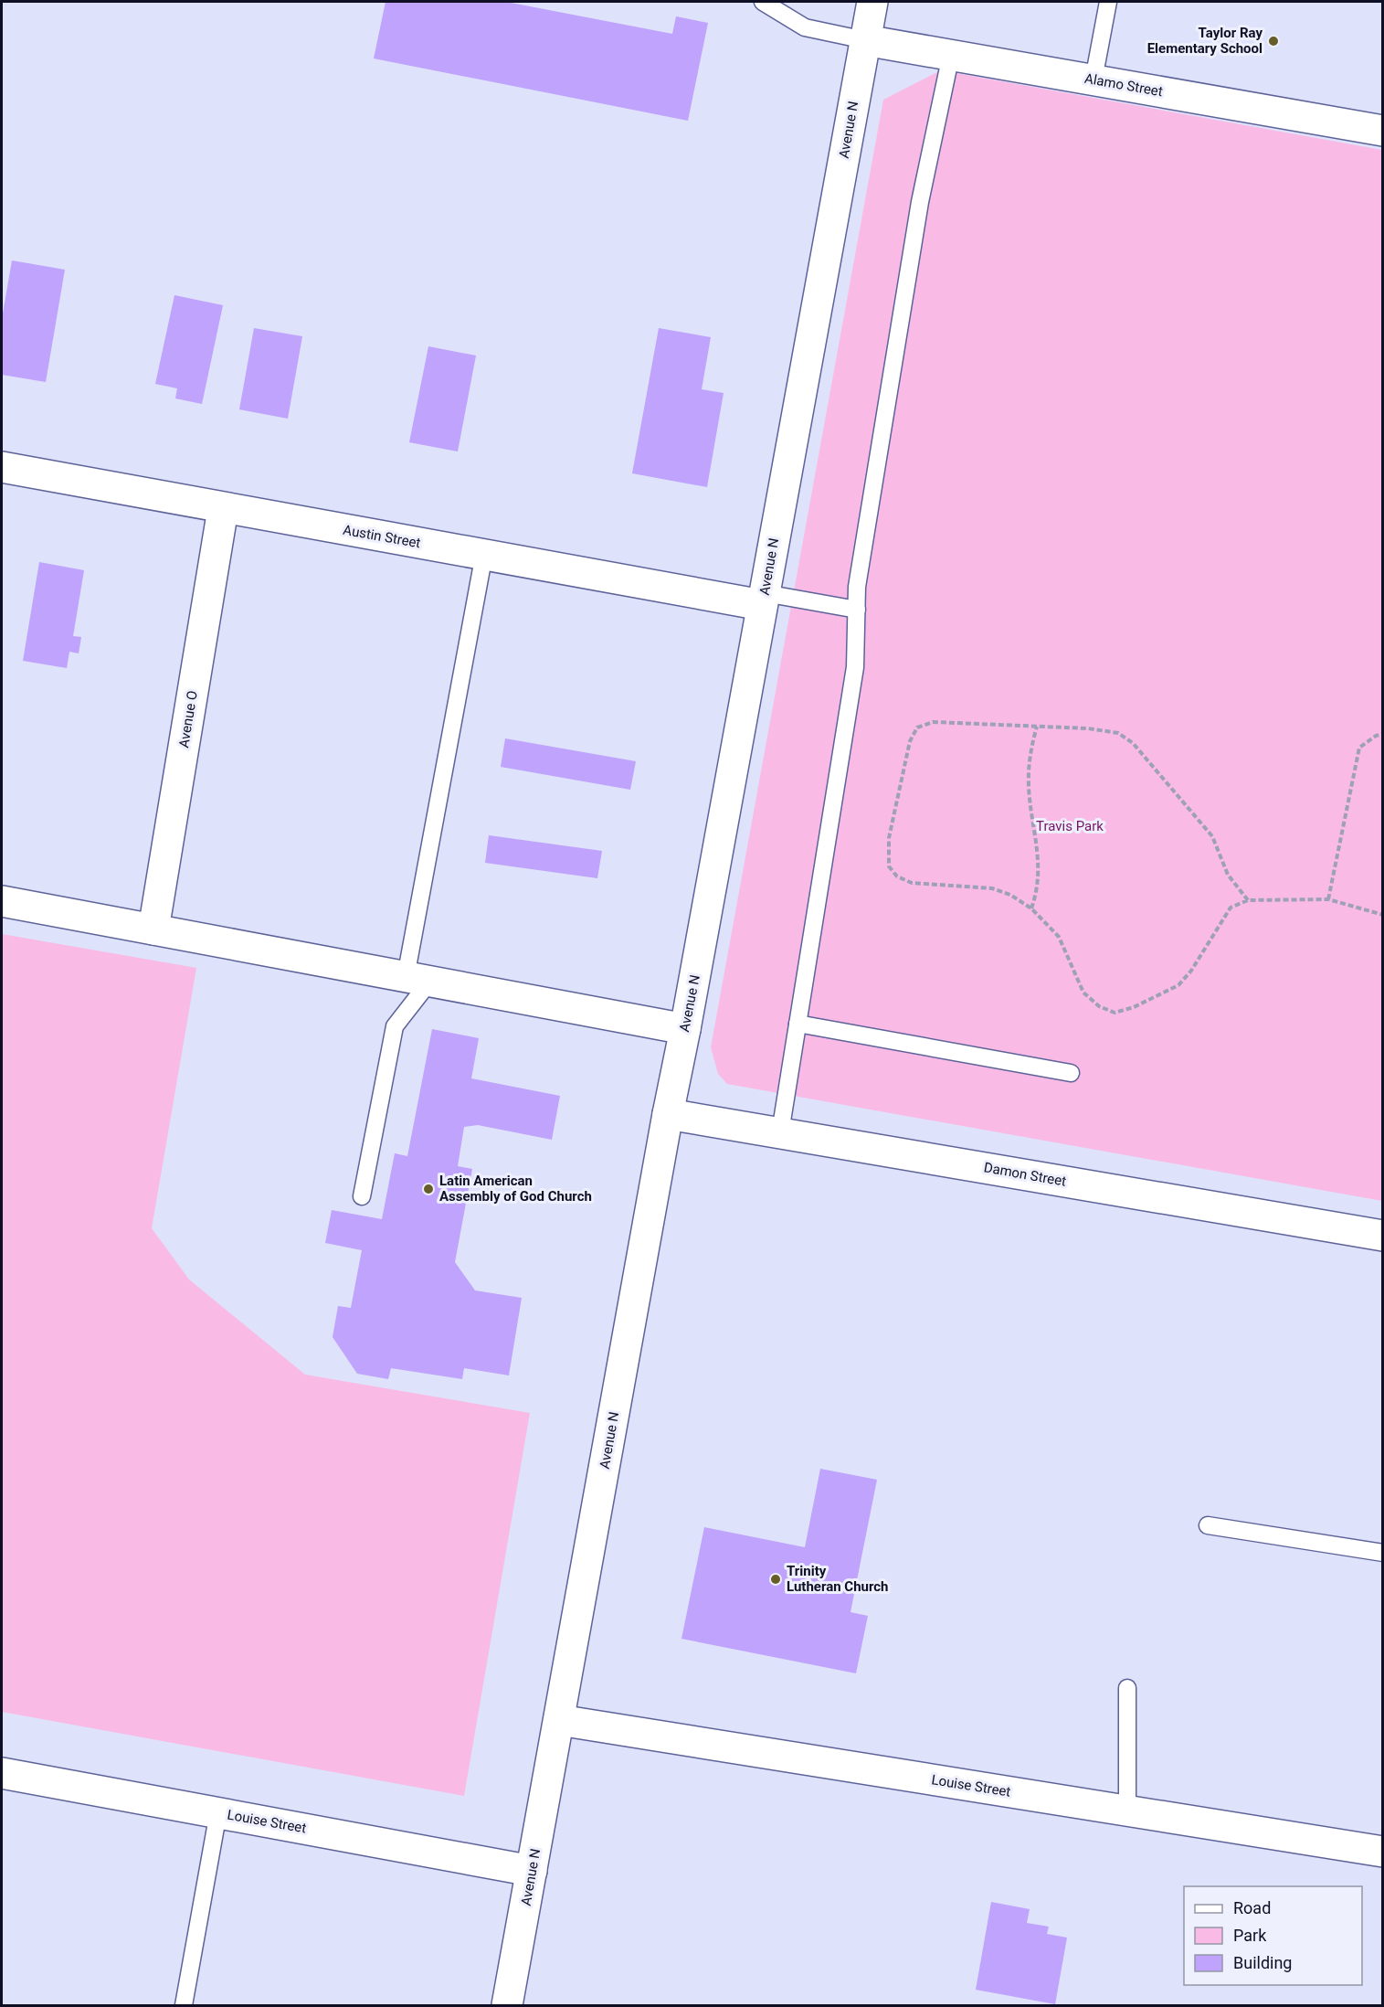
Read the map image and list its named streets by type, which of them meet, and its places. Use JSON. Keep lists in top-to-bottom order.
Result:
{
  "streets": {
    "street": [
      "Alamo Street",
      "Avenue N",
      "Austin Street",
      "Avenue O",
      "Damon Street",
      "Louise Street"
    ]
  },
  "crossings": [
    ["Alamo Street", "Avenue N"],
    ["Avenue N", "Austin Street"],
    ["Avenue N", "Damon Street"],
    ["Avenue N", "Louise Street"],
    ["Austin Street", "Avenue O"]
  ],
  "parks": ["Travis Park"],
  "places": ["Taylor Ray Elementary School", "Latin American Assembly of God Church", "Trinity Lutheran Church"],
  "legend": ["Road", "Park", "Building"]
}
